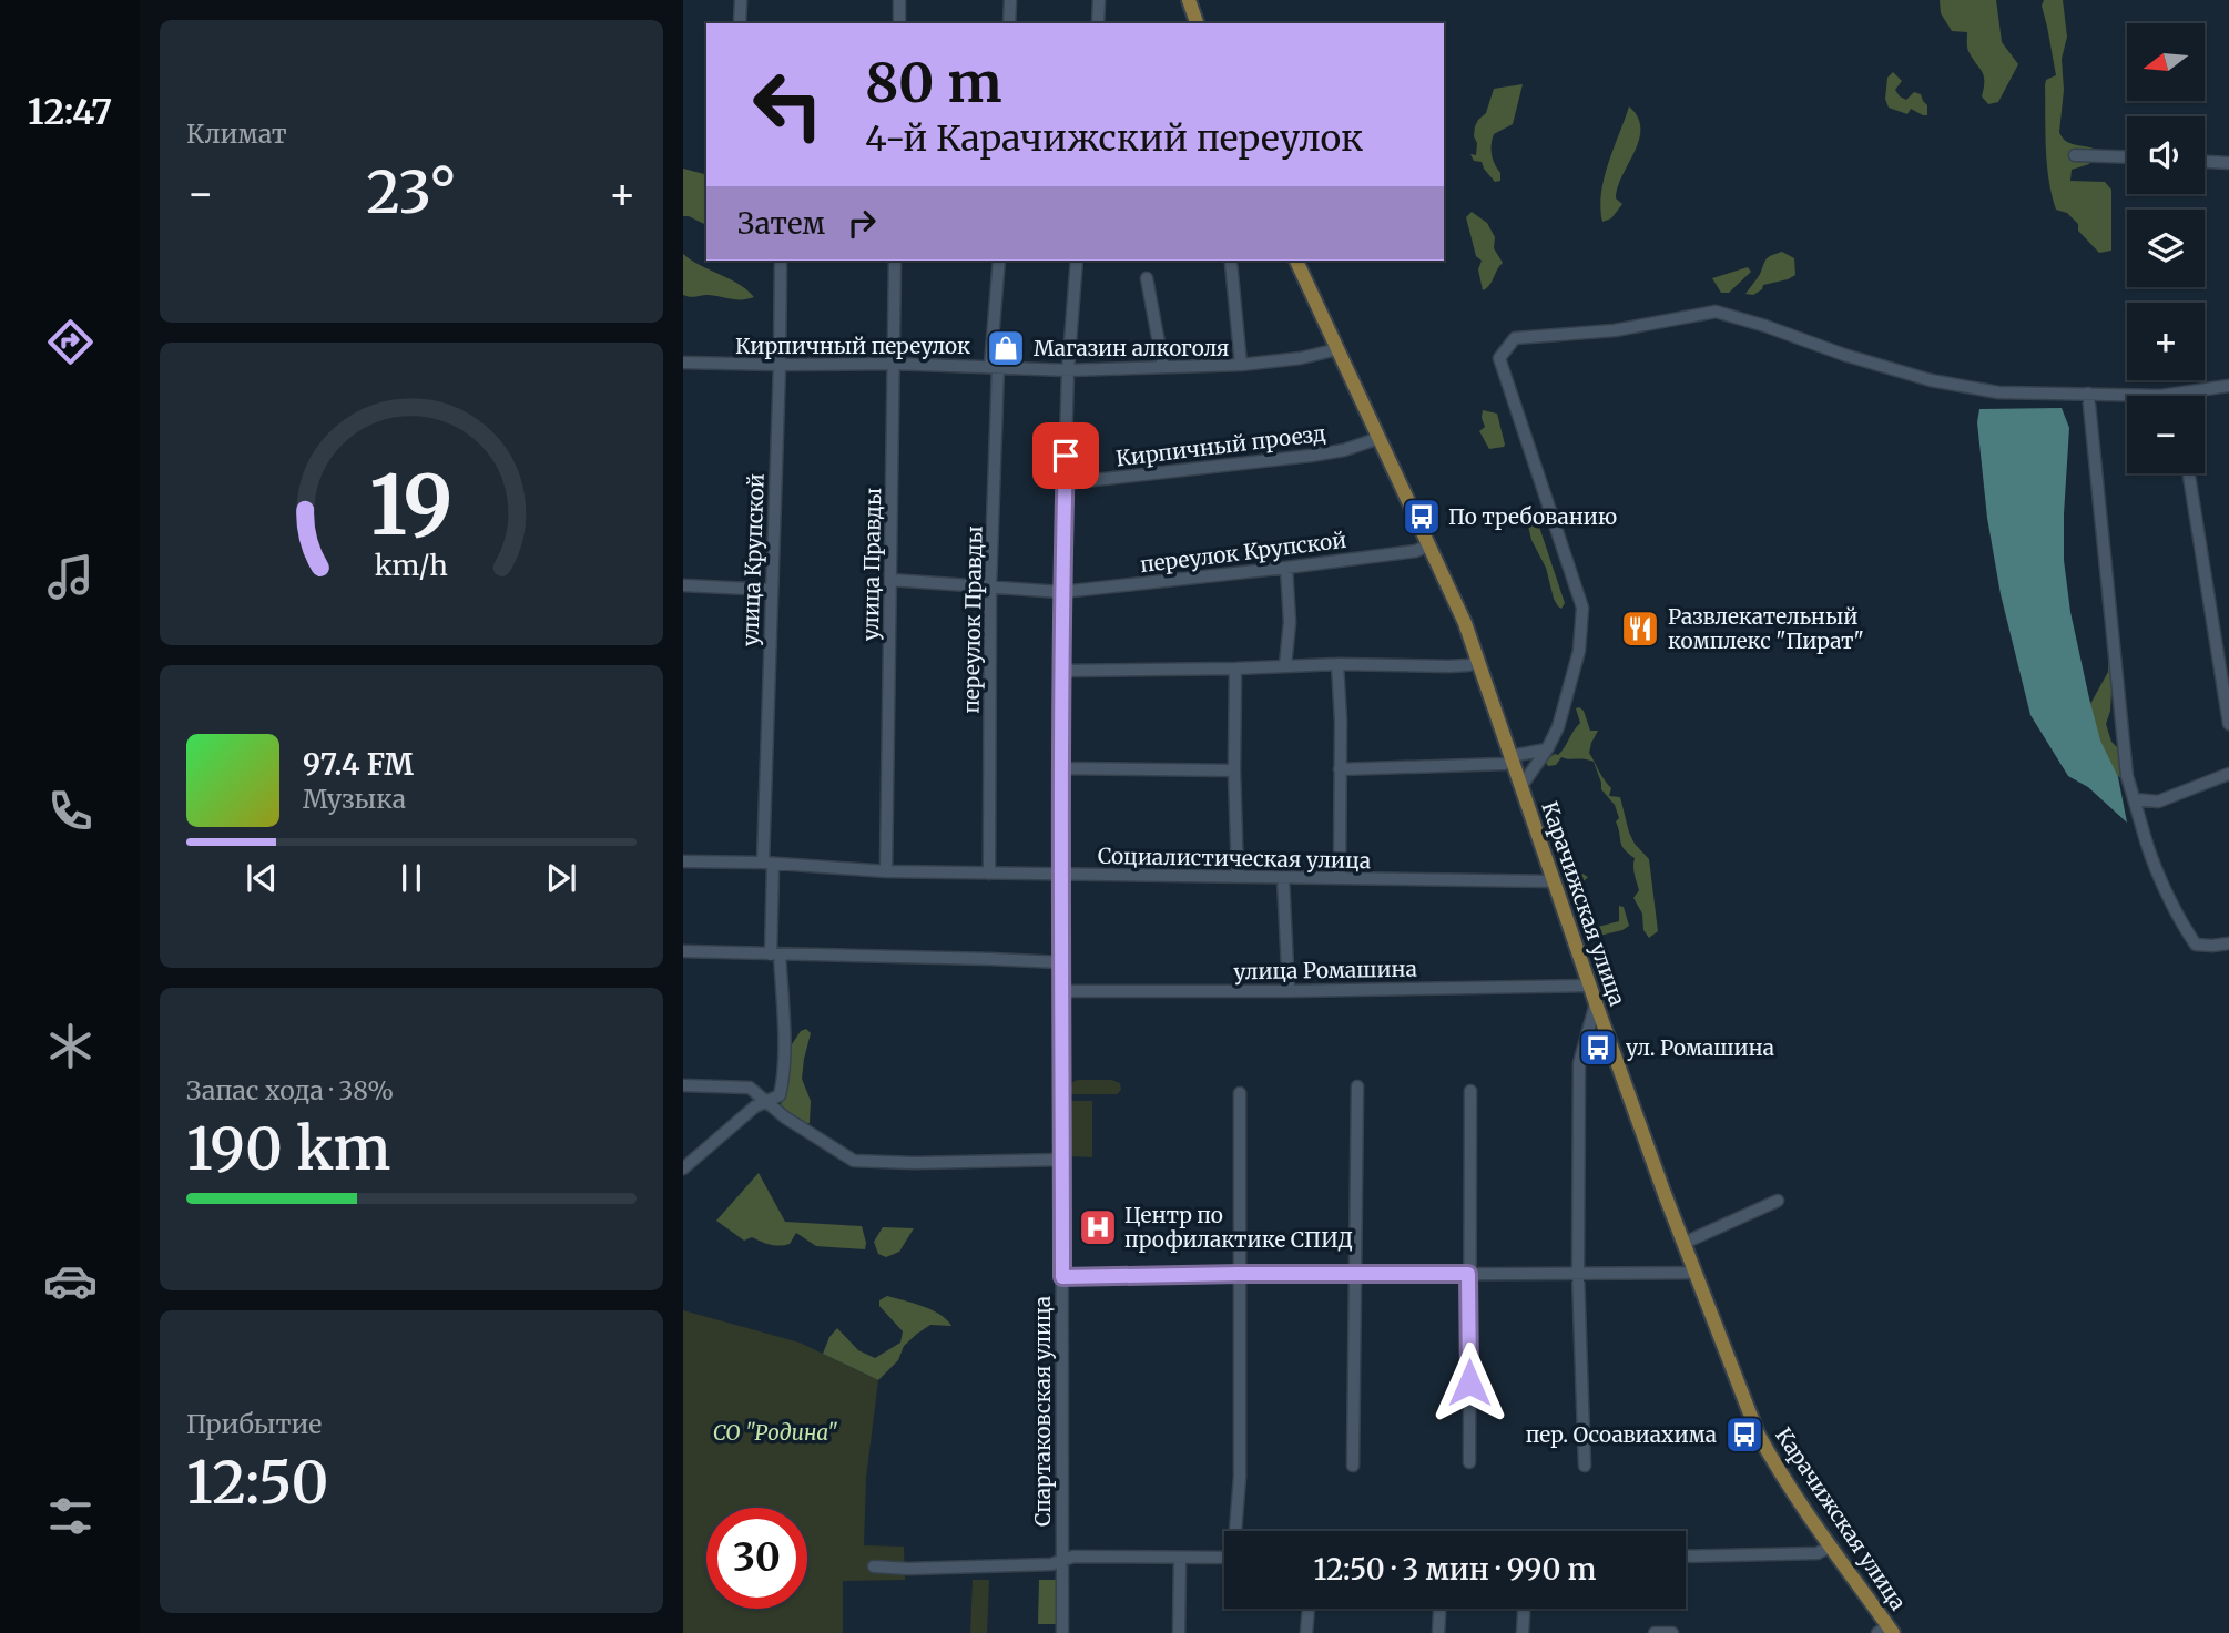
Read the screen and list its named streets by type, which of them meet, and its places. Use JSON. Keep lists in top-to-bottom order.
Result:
{
  "streets": {
    "main road": ["Карачижская улица"],
    "street": [
      "Кирпичный переулок",
      "Кирпичный проезд",
      "переулок Крупской",
      "улица Крупской",
      "улица Правды",
      "переулок Правды",
      "Социалистическая улица",
      "улица Ромашина",
      "Спартаковская улица"
    ]
  },
  "crossings": [
    ["Кирпичный переулок", "улица Крупской"],
    ["Кирпичный переулок", "улица Правды"],
    ["Кирпичный переулок", "переулок Правды"],
    ["Кирпичный переулок", "Карачижская улица"],
    ["Кирпичный переулок", "Спартаковская улица"],
    ["Кирпичный проезд", "Карачижская улица"],
    ["Кирпичный проезд", "Спартаковская улица"],
    ["переулок Крупской", "улица Правды"],
    ["переулок Крупской", "переулок Правды"],
    ["переулок Крупской", "Карачижская улица"],
    ["переулок Крупской", "Спартаковская улица"],
    ["улица Крупской", "Социалистическая улица"],
    ["улица Правды", "Социалистическая улица"],
    ["переулок Правды", "Социалистическая улица"],
    ["Социалистическая улица", "Карачижская улица"],
    ["Социалистическая улица", "Спартаковская улица"],
    ["Карачижская улица", "улица Ромашина"],
    ["улица Ромашина", "Спартаковская улица"]
  ],
  "parks": ["СО \"Родина\""],
  "places": {
    "shop": ["Магазин алкоголя"],
    "bus stop": ["По требованию", "ул. Ромашина", "пер. Осоавиахима"],
    "restaurant": ["Развлекательный комплекс \"Пират\""],
    "hospital": ["Центр по профилактике СПИД"]
  },
  "north": "left",
  "page": {
    "tabs": "12:47",
    "tile": [
      "Климат",
      ["Запас хода · 38%", "190 km"],
      ["Прибытие", "12:50"]
    ],
    "map_buttons": ["+", "−"],
    "turn": ["80 m", "4-й Карачижский переулок"],
    "heat": ["−", "23°", "+"],
    "then": "Затем",
    "song": ["97.4 FM", "Музыка"],
    "limit": "30",
    "trip": "12:50 · 3 мин · 990 m",
    "gauge": ["19", "km/h"]
  }
}
